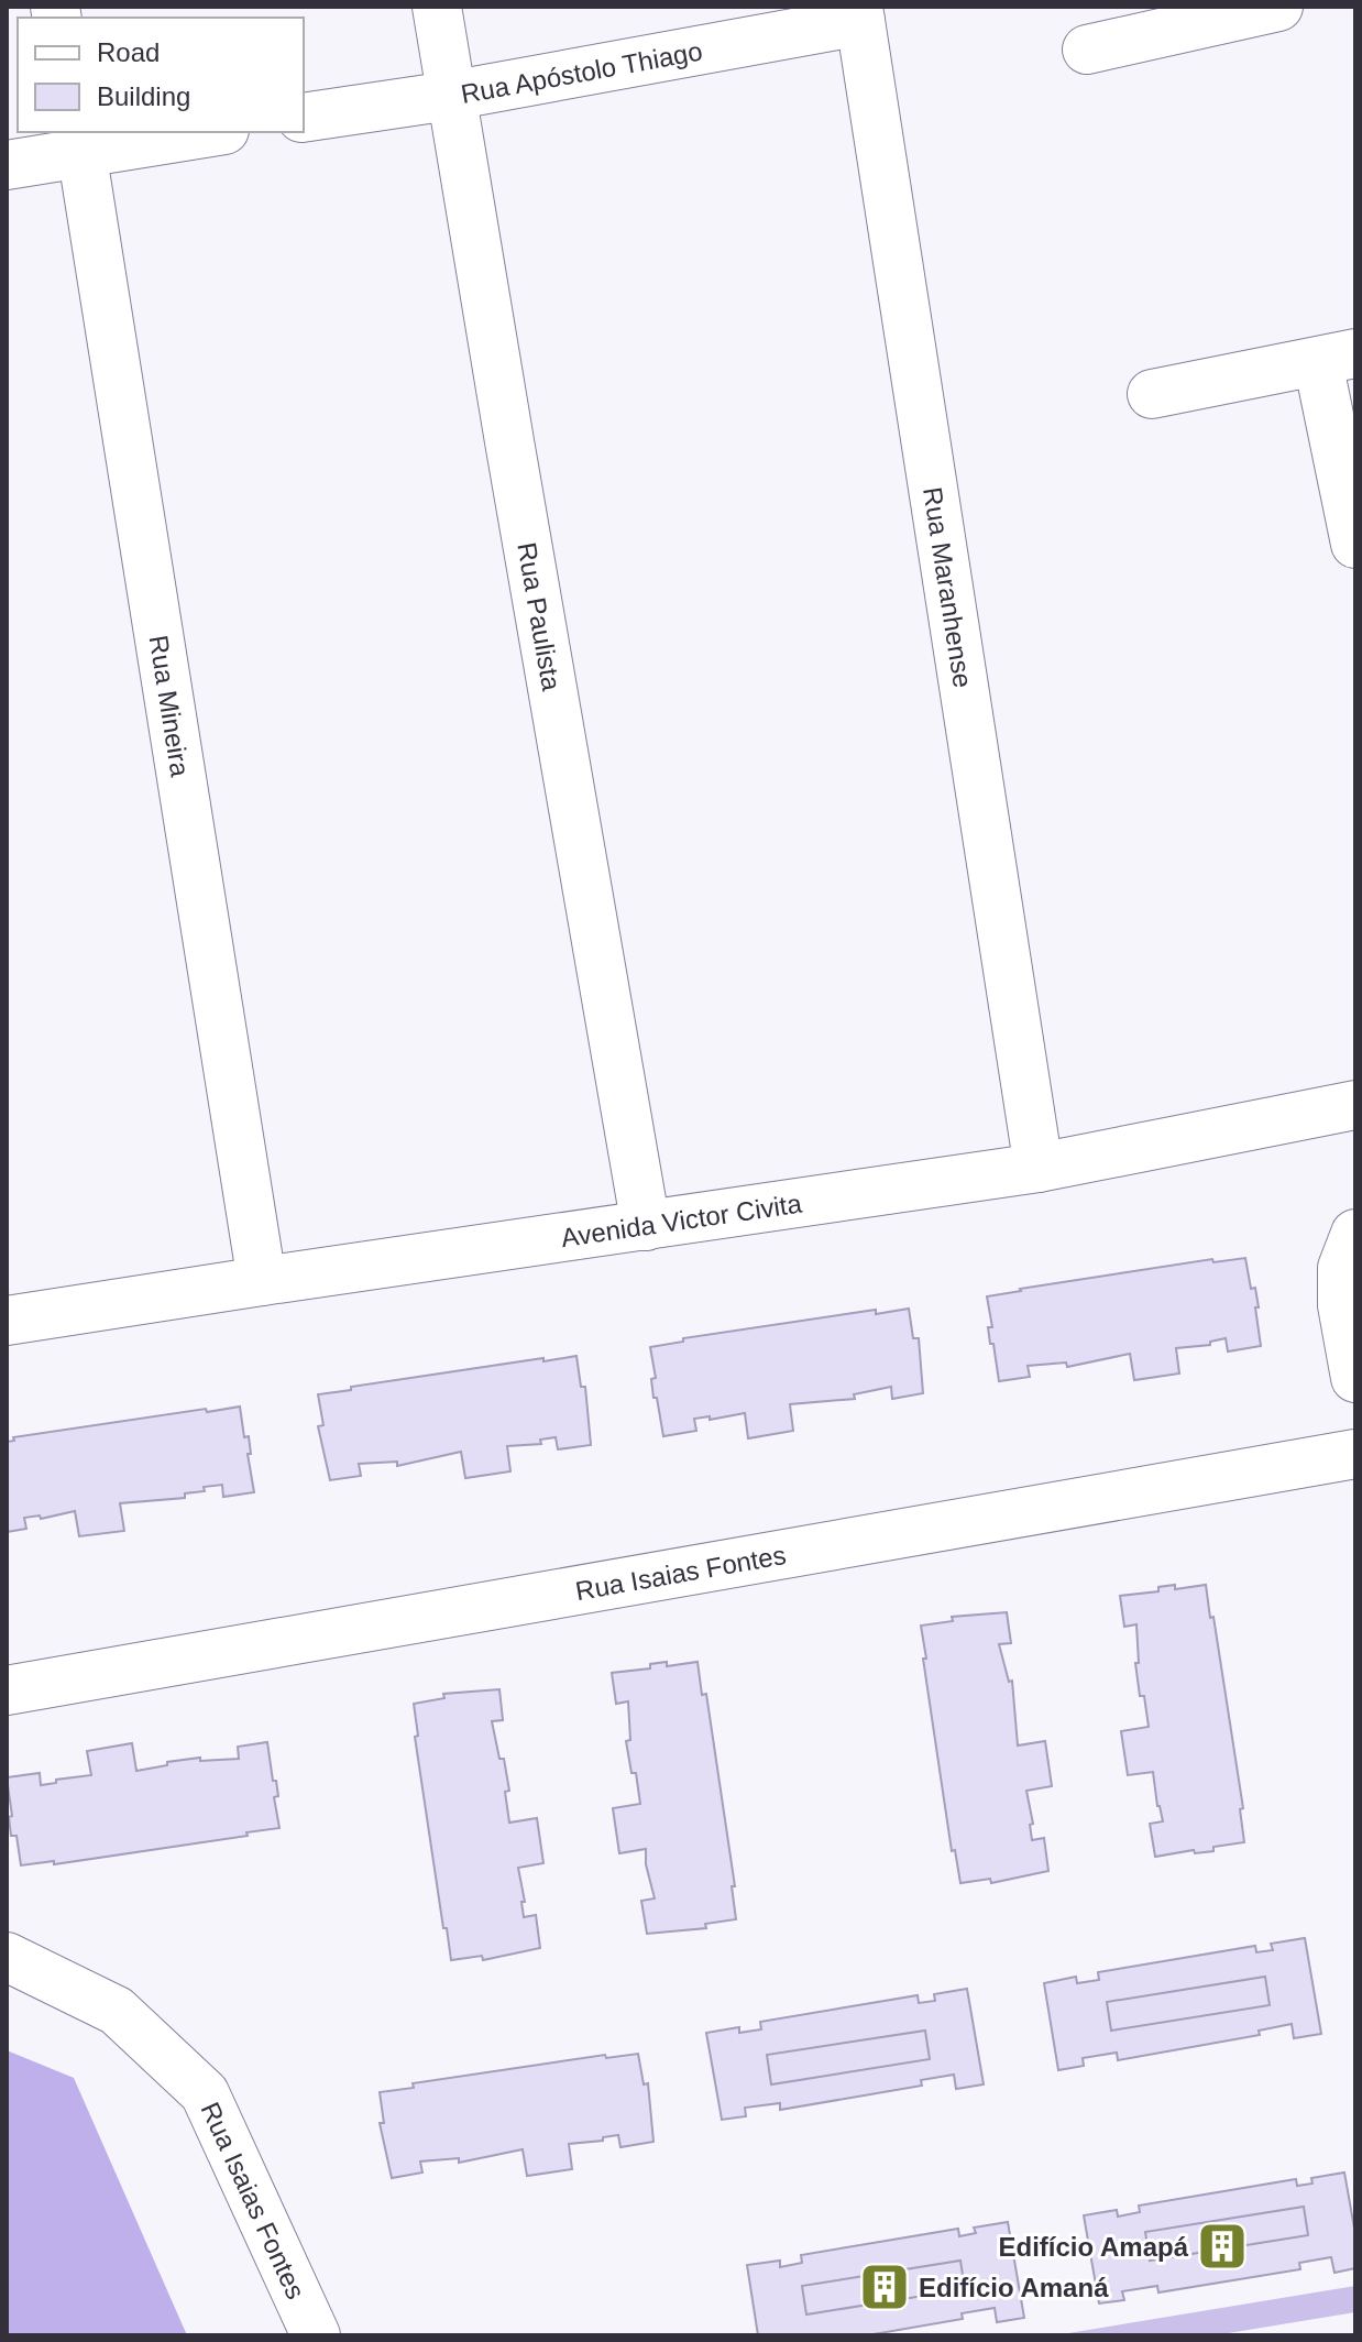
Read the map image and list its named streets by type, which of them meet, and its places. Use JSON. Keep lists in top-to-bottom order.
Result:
{
  "streets": {
    "street": [
      "Rua Apóstolo Thiago",
      "Rua Maranhense",
      "Rua Paulista",
      "Rua Mineira",
      "Avenida Victor Civita",
      "Rua Isaias Fontes"
    ]
  },
  "crossings": [
    ["Rua Apóstolo Thiago", "Rua Maranhense"],
    ["Rua Apóstolo Thiago", "Rua Paulista"],
    ["Rua Maranhense", "Avenida Victor Civita"],
    ["Rua Paulista", "Avenida Victor Civita"],
    ["Rua Mineira", "Avenida Victor Civita"]
  ],
  "places": {
    "building": ["Edifício Amapá", "Edifício Amaná"]
  },
  "legend": ["Road", "Building"]
}
